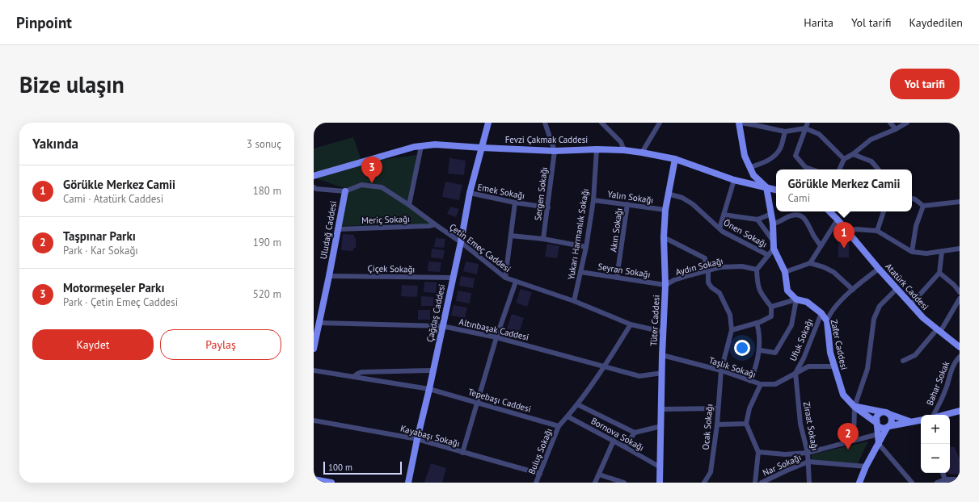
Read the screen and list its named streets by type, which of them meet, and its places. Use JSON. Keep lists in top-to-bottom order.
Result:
{
  "streets": {
    "street": [
      "Fevzi Çakmak Caddesi",
      "Emek Sokağı",
      "Sergen Sokağı",
      "Yalın Sokağı",
      "Meriç Sokağı",
      "Uludağ Caddesi",
      "Akın Sokağı",
      "Önen Sokağı",
      "Yukarı Harmanlık Sokağı",
      "Çetin Emeç Caddesi",
      "Aydın Sokağı",
      "Çiçek Sokağı",
      "Seyran Sokağı",
      "Atatürk Caddesi",
      "Çağdaş Caddesi",
      "Tüter Caddesi",
      "Altınbaşak Caddesi",
      "Ufuk Sokağı",
      "Zafer Caddesi",
      "Taşlık Sokağı",
      "Bahar Sokak",
      "Tepebaşı Caddesi",
      "Ziraat Sokağı",
      "Ocak Sokağı",
      "Bornova Sokağı",
      "Kayabaşı Sokağı",
      "Buluş Sokağı",
      "Nar Sokağı"
    ]
  },
  "crossings": [
    ["Fevzi Çakmak Caddesi", "Sergen Sokağı"],
    ["Fevzi Çakmak Caddesi", "Yukarı Harmanlık Sokağı"],
    ["Fevzi Çakmak Caddesi", "Çağdaş Caddesi"],
    ["Fevzi Çakmak Caddesi", "Tüter Caddesi"],
    ["Emek Sokağı", "Sergen Sokağı"],
    ["Emek Sokağı", "Çağdaş Caddesi"],
    ["Yalın Sokağı", "Akın Sokağı"],
    ["Yalın Sokağı", "Yukarı Harmanlık Sokağı"],
    ["Yalın Sokağı", "Tüter Caddesi"],
    ["Meriç Sokağı", "Uludağ Caddesi"],
    ["Meriç Sokağı", "Çetin Emeç Caddesi"],
    ["Uludağ Caddesi", "Çetin Emeç Caddesi"],
    ["Uludağ Caddesi", "Çiçek Sokağı"],
    ["Uludağ Caddesi", "Altınbaşak Caddesi"],
    ["Akın Sokağı", "Seyran Sokağı"],
    ["Önen Sokağı", "Tüter Caddesi"],
    ["Yukarı Harmanlık Sokağı", "Çetin Emeç Caddesi"],
    ["Yukarı Harmanlık Sokağı", "Seyran Sokağı"],
    ["Çetin Emeç Caddesi", "Çağdaş Caddesi"],
    ["Çetin Emeç Caddesi", "Tüter Caddesi"],
    ["Aydın Sokağı", "Seyran Sokağı"],
    ["Aydın Sokağı", "Tüter Caddesi"],
    ["Çiçek Sokağı", "Çağdaş Caddesi"],
    ["Seyran Sokağı", "Tüter Caddesi"],
    ["Çağdaş Caddesi", "Altınbaşak Caddesi"],
    ["Çağdaş Caddesi", "Tepebaşı Caddesi"],
    ["Çağdaş Caddesi", "Kayabaşı Sokağı"],
    ["Tüter Caddesi", "Altınbaşak Caddesi"],
    ["Tüter Caddesi", "Taşlık Sokağı"],
    ["Tüter Caddesi", "Bornova Sokağı"],
    ["Ufuk Sokağı", "Zafer Caddesi"],
    ["Ufuk Sokağı", "Taşlık Sokağı"],
    ["Ufuk Sokağı", "Ziraat Sokağı"],
    ["Zafer Caddesi", "Taşlık Sokağı"],
    ["Taşlık Sokağı", "Ziraat Sokağı"],
    ["Taşlık Sokağı", "Ocak Sokağı"],
    ["Tepebaşı Caddesi", "Buluş Sokağı"],
    ["Ziraat Sokağı", "Nar Sokağı"],
    ["Kayabaşı Sokağı", "Buluş Sokağı"]
  ],
  "scale_bar": "100 m",
  "page": {
    "header": "Pinpoint",
    "nav": ["Harita", "Yol tarifi", "Kaydedilen"],
    "buttons": [
      "Yol tarifi",
      ["Kaydet", "Paylaş"]
    ],
    "title": "Bize ulaşın",
    "heading": ["Yakında", "3 sonuç"],
    "pins": ["3", "1", "2"],
    "list": [
      {
        "mark": "1",
        "name": "Görükle Merkez Camii",
        "note": "Cami · Atatürk Caddesi",
        "value": "180 m"
      },
      {
        "mark": "2",
        "name": "Taşpınar Parkı",
        "note": "Park · Kar Sokağı",
        "value": "190 m"
      },
      {
        "mark": "3",
        "name": "Motormeşeler Parkı",
        "note": "Park · Çetin Emeç Caddesi",
        "value": "520 m"
      }
    ],
    "popup": ["Görükle Merkez Camii", "Cami"],
    "map_buttons": ["+", "−"],
    "scale": "100 m"
  }
}
